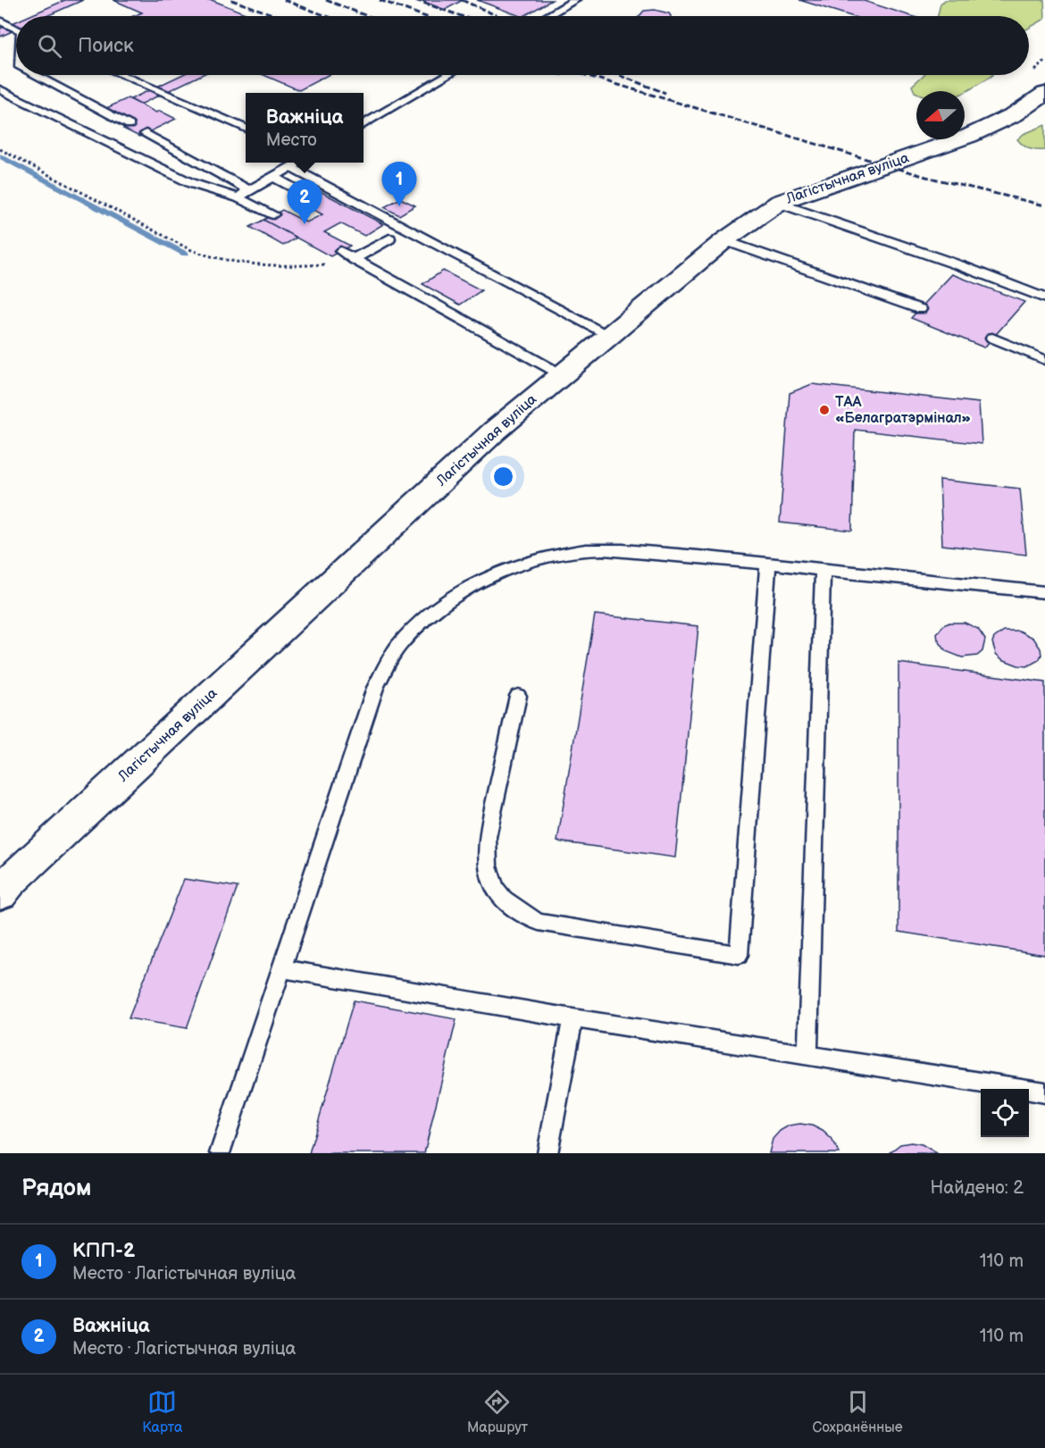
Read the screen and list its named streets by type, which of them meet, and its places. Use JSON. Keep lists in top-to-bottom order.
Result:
{
  "streets": {
    "street": ["Лагістычная вуліца"]
  },
  "places": ["ТАА «Белагратэрмінал»"],
  "north": "left",
  "page": {
    "search": "Поиск",
    "popup": ["Важніца", "Место"],
    "pins": ["1", "2"],
    "heading": ["Рядом", "Найдено: 2"],
    "list": [
      {
        "mark": "1",
        "name": "КПП-2",
        "note": "Место · Лагістычная вуліца",
        "value": "110 m"
      },
      {
        "mark": "2",
        "name": "Важніца",
        "note": "Место · Лагістычная вуліца",
        "value": "110 m"
      }
    ],
    "nav": ["Карта", "Маршрут", "Сохранённые"]
  }
}
